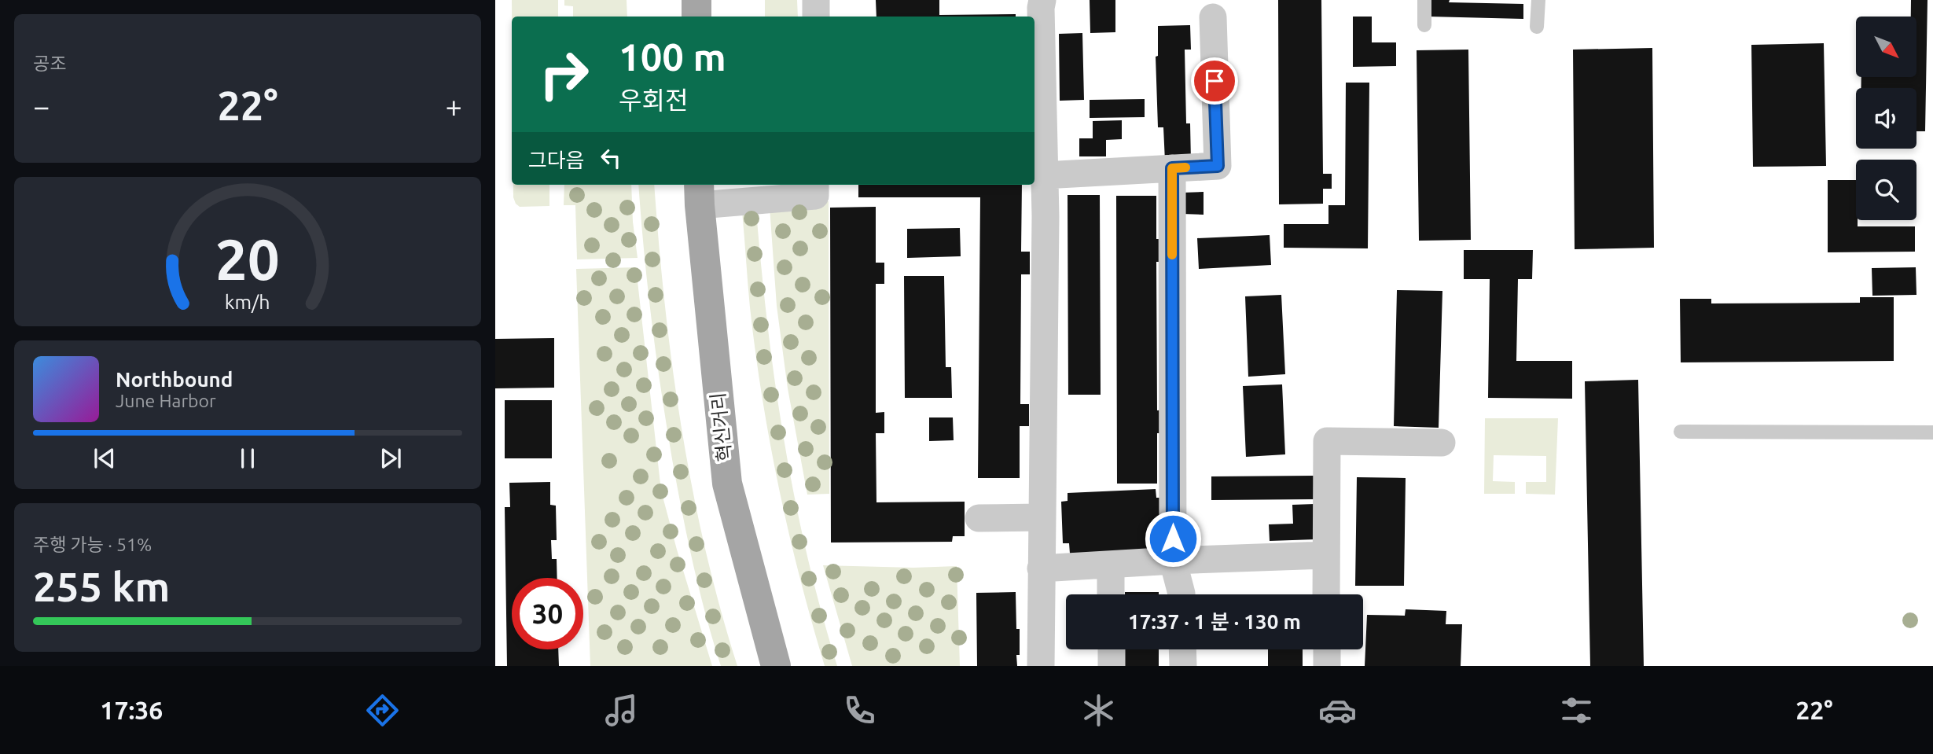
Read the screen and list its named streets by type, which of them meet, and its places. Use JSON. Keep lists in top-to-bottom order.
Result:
{
  "streets": {
    "main road": ["혁신거리"]
  },
  "north": "bottom right",
  "page": {
    "tile": [
      "공조",
      ["주행 가능 · 51%", "255 km"]
    ],
    "turn": ["100 m", "우회전"],
    "heat": ["−", "22°", "+"],
    "then": "그다음",
    "song": ["Northbound", "June Harbor"],
    "limit": "30",
    "trip": "17:37 · 1 분 · 130 m",
    "tabs": ["17:36", "22°"],
    "gauge": ["20", "km/h"]
  }
}
